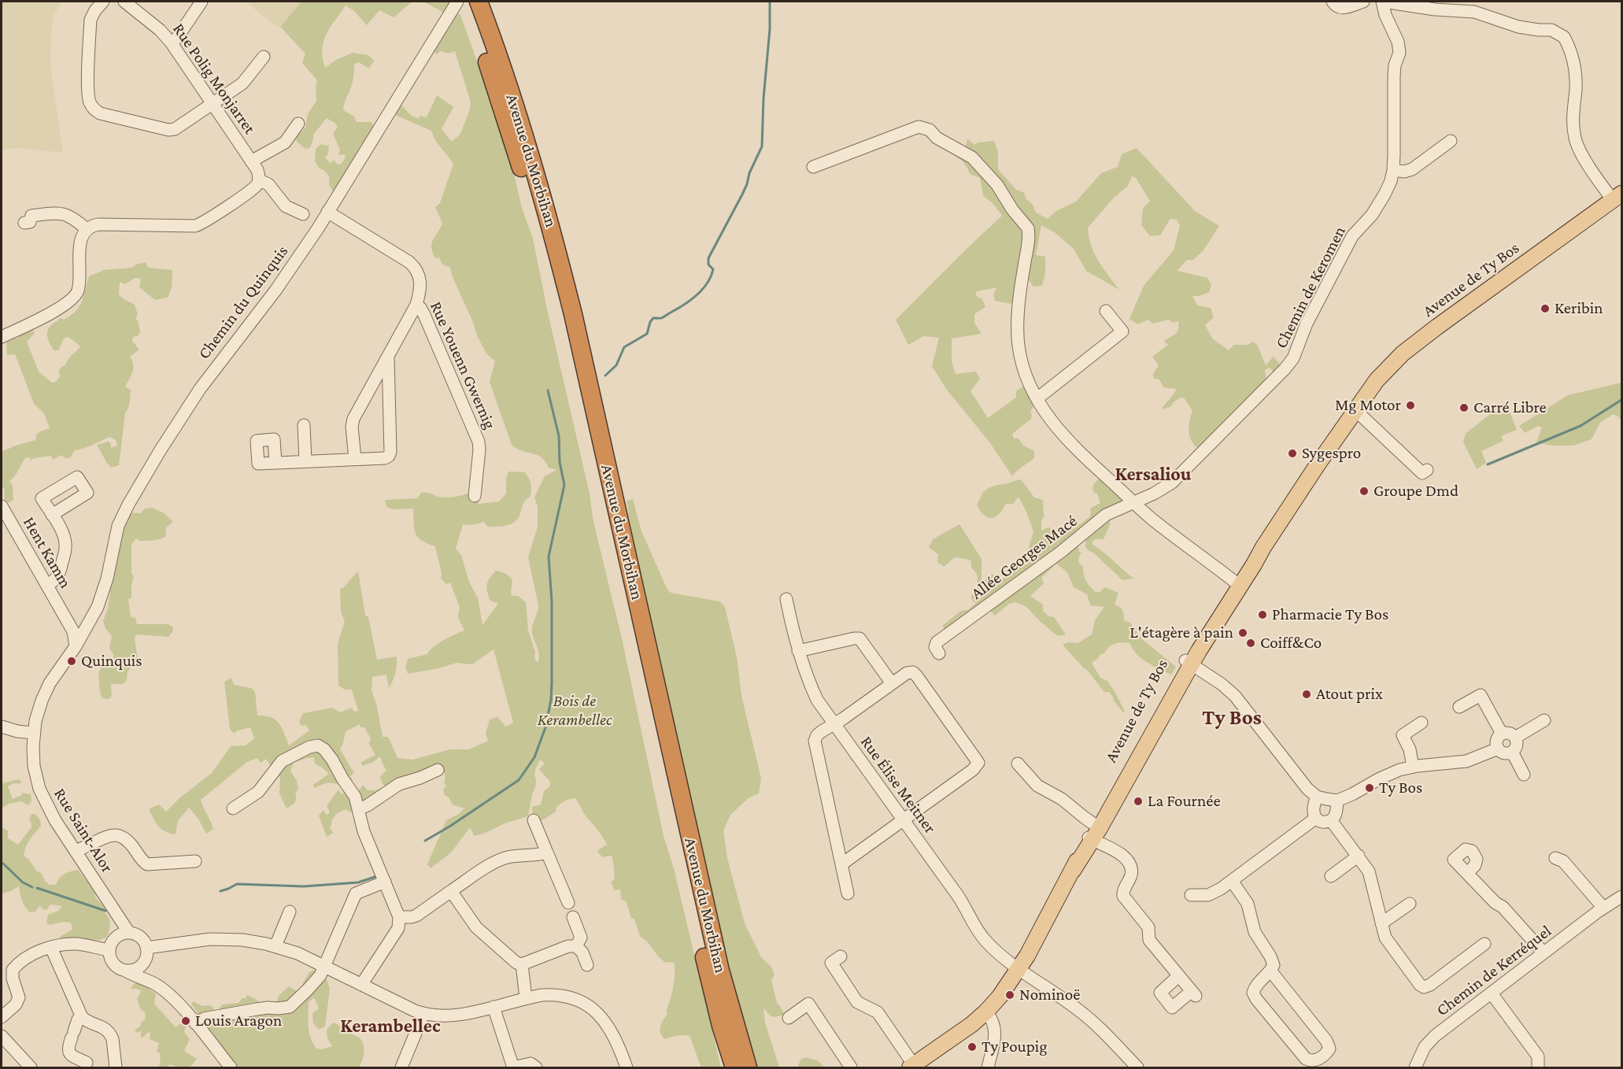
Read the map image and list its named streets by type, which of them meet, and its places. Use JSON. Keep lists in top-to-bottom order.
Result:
{
  "streets": {
    "highway": ["Avenue du Morbihan"],
    "main road": ["Avenue de Ty Bos"],
    "street": [
      "Rue Polig Monjarret",
      "Chemin de Keromen",
      "Chemin du Quinquis",
      "Rue Youenn Gwernig",
      "Hent Kamm",
      "Allée Georges Macé",
      "Rue Élise Meitner",
      "Rue Saint-Alor",
      "Chemin de Kerréquel"
    ]
  },
  "crossings": [
    ["Avenue du Morbihan", "Chemin du Quinquis"],
    ["Avenue de Ty Bos", "Chemin de Keromen"],
    ["Avenue de Ty Bos", "Rue Élise Meitner"],
    ["Chemin de Keromen", "Allée Georges Macé"],
    ["Chemin du Quinquis", "Rue Youenn Gwernig"],
    ["Chemin du Quinquis", "Hent Kamm"],
    ["Chemin du Quinquis", "Rue Saint-Alor"],
    ["Hent Kamm", "Rue Saint-Alor"]
  ],
  "districts": ["Kersaliou", "Ty Bos", "Kerambellec"],
  "parks": ["Bois de Kerambellec"],
  "places": [
    "Keribin",
    "Mg Motor",
    "Carré Libre",
    "Sygespro",
    "Groupe Dmd",
    "Pharmacie Ty Bos",
    "L'étagère à pain",
    "Coiff&Co",
    "Quinquis",
    "Atout prix",
    "Ty Bos",
    "La Fournée",
    "Nominoë",
    "Louis Aragon",
    "Ty Poupig"
  ]
}
